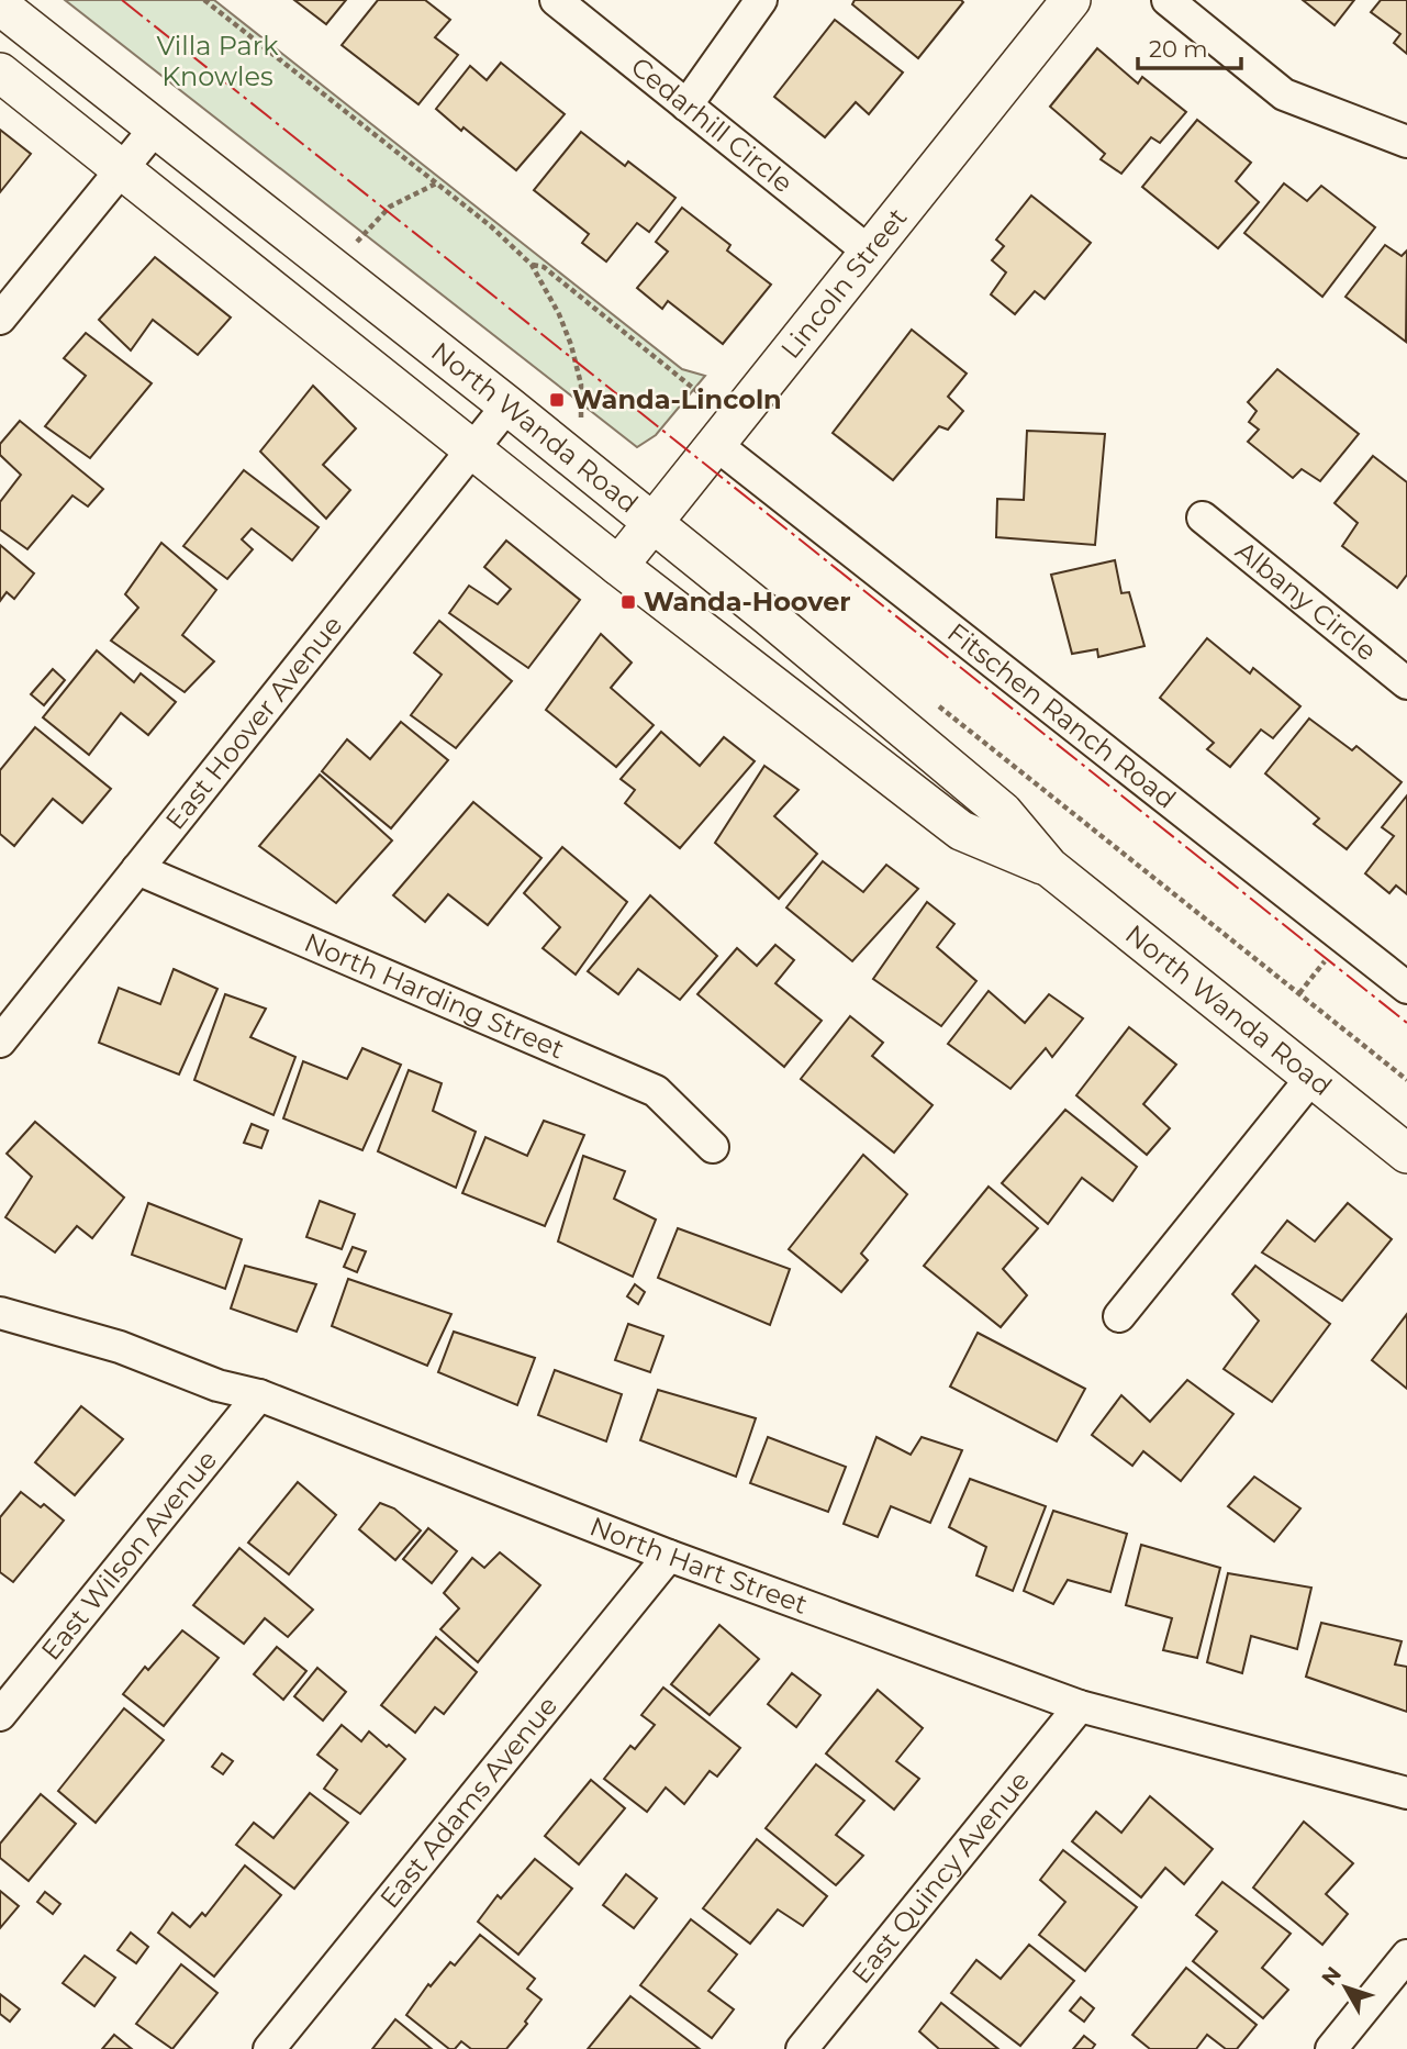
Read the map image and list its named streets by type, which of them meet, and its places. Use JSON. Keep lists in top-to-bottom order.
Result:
{
  "streets": {
    "street": [
      "Cedarhill Circle",
      "Lincoln Street",
      "North Wanda Road",
      "Albany Circle",
      "Fitschen Ranch Road",
      "East Hoover Avenue",
      "North Harding Street",
      "East Wilson Avenue",
      "North Hart Street",
      "East Adams Avenue",
      "East Quincy Avenue"
    ]
  },
  "crossings": [
    ["Cedarhill Circle", "Lincoln Street"],
    ["Lincoln Street", "North Wanda Road"],
    ["Lincoln Street", "Fitschen Ranch Road"],
    ["North Wanda Road", "East Hoover Avenue"],
    ["East Hoover Avenue", "North Harding Street"],
    ["East Wilson Avenue", "North Hart Street"],
    ["North Hart Street", "East Adams Avenue"],
    ["North Hart Street", "East Quincy Avenue"]
  ],
  "parks": ["Villa Park Knowles"],
  "places": {
    "transit": ["Wanda-Lincoln", "Wanda-Hoover"]
  },
  "scale_bar": "20 m",
  "north": "top left"
}
